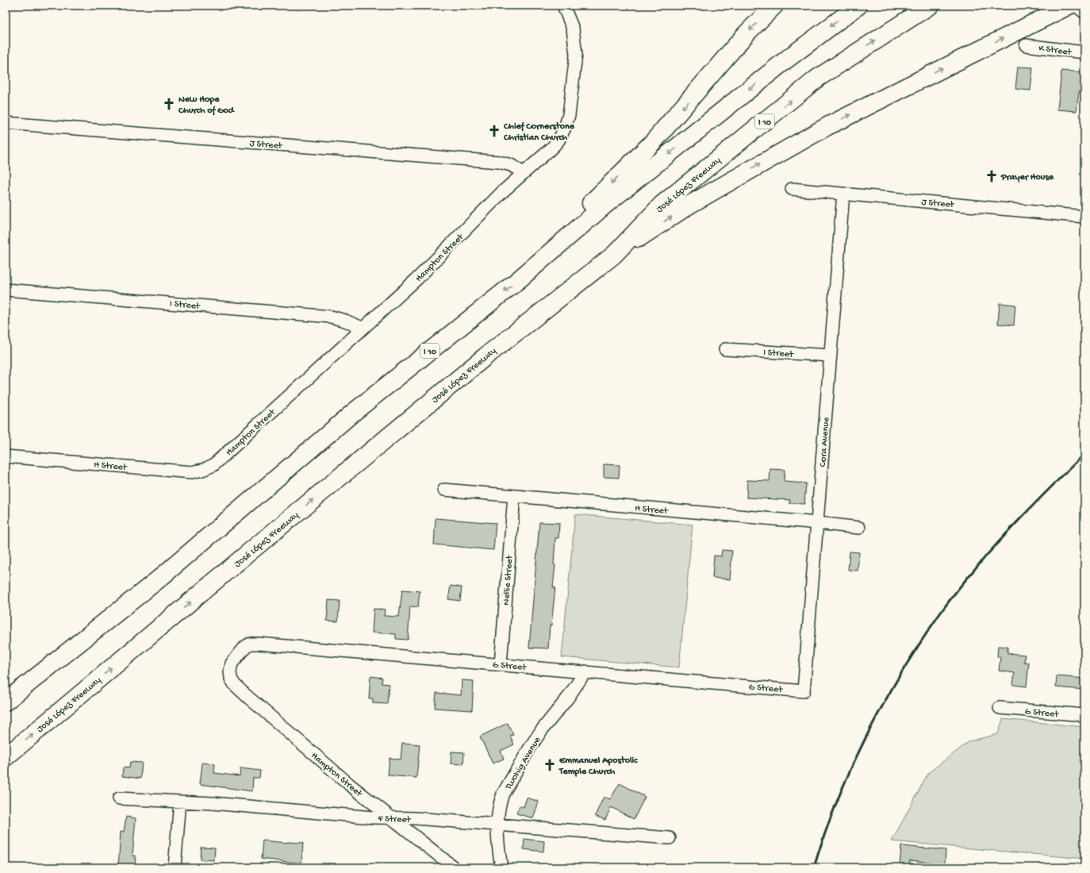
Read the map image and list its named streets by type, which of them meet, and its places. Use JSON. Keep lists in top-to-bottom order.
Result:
{
  "streets": {
    "highway": ["I 10", "José López Freeway"],
    "street": [
      "K Street",
      "J Street",
      "Hampton Street",
      "I Street",
      "Cora Avenue",
      "H Street",
      "Nellie Street",
      "G Street",
      "Twohig Avenue",
      "F Street"
    ]
  },
  "crossings": [
    ["J Street", "Hampton Street"],
    ["J Street", "Cora Avenue"],
    ["Hampton Street", "I Street"],
    ["Hampton Street", "H Street"],
    ["Hampton Street", "G Street"],
    ["Hampton Street", "F Street"],
    ["I Street", "Cora Avenue"],
    ["Cora Avenue", "H Street"],
    ["Cora Avenue", "G Street"],
    ["H Street", "Nellie Street"],
    ["Nellie Street", "G Street"],
    ["G Street", "Twohig Avenue"],
    ["Twohig Avenue", "F Street"]
  ],
  "places": {
    "church": [
      "New Hope Church of God",
      "Chief Cornerstone Christian Church",
      "Prayer House",
      "Emmanuel Apostolic Temple Church"
    ]
  }
}
